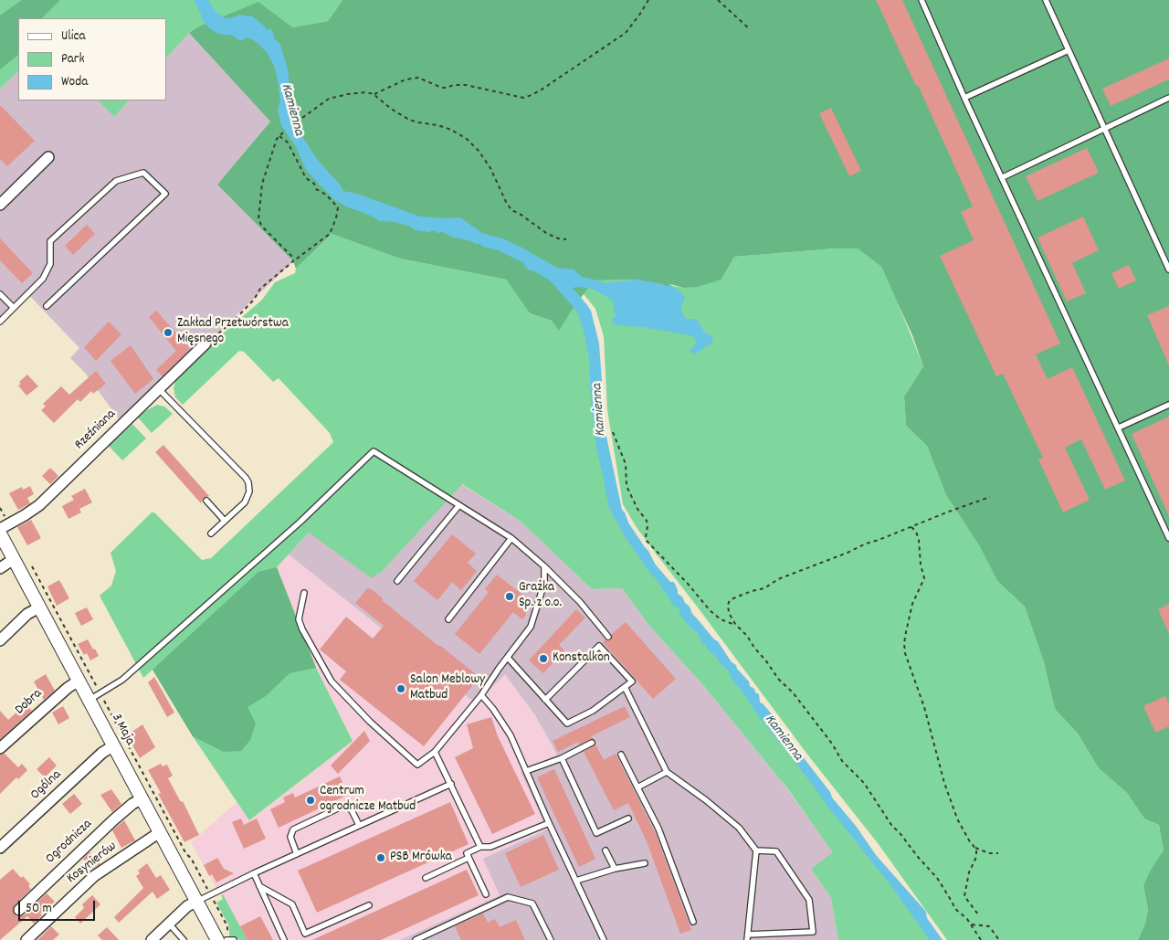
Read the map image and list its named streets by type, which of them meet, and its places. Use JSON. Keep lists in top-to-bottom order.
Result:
{
  "streets": {
    "street": [
      "Rzeźniana",
      "Dobra",
      "3 Maja",
      "Ogólna",
      "Ogrodnicza",
      "Kosynierów"
    ]
  },
  "crossings": [
    ["Rzeźniana", "3 Maja"],
    ["Dobra", "3 Maja"],
    ["3 Maja", "Ogólna"],
    ["3 Maja", "Ogrodnicza"],
    ["3 Maja", "Kosynierów"]
  ],
  "water": ["Kamienna"],
  "places": [
    "Zakład Przetwórstwa Mięsnego",
    "Grażka Sp. z o.o.",
    "Konstalkon",
    "Salon Meblowy Matbud",
    "Centrum ogrodnicze Matbud",
    "PSB Mrówka"
  ],
  "legend": ["Ulica", "Park", "Woda"],
  "scale_bar": "50 m"
}
